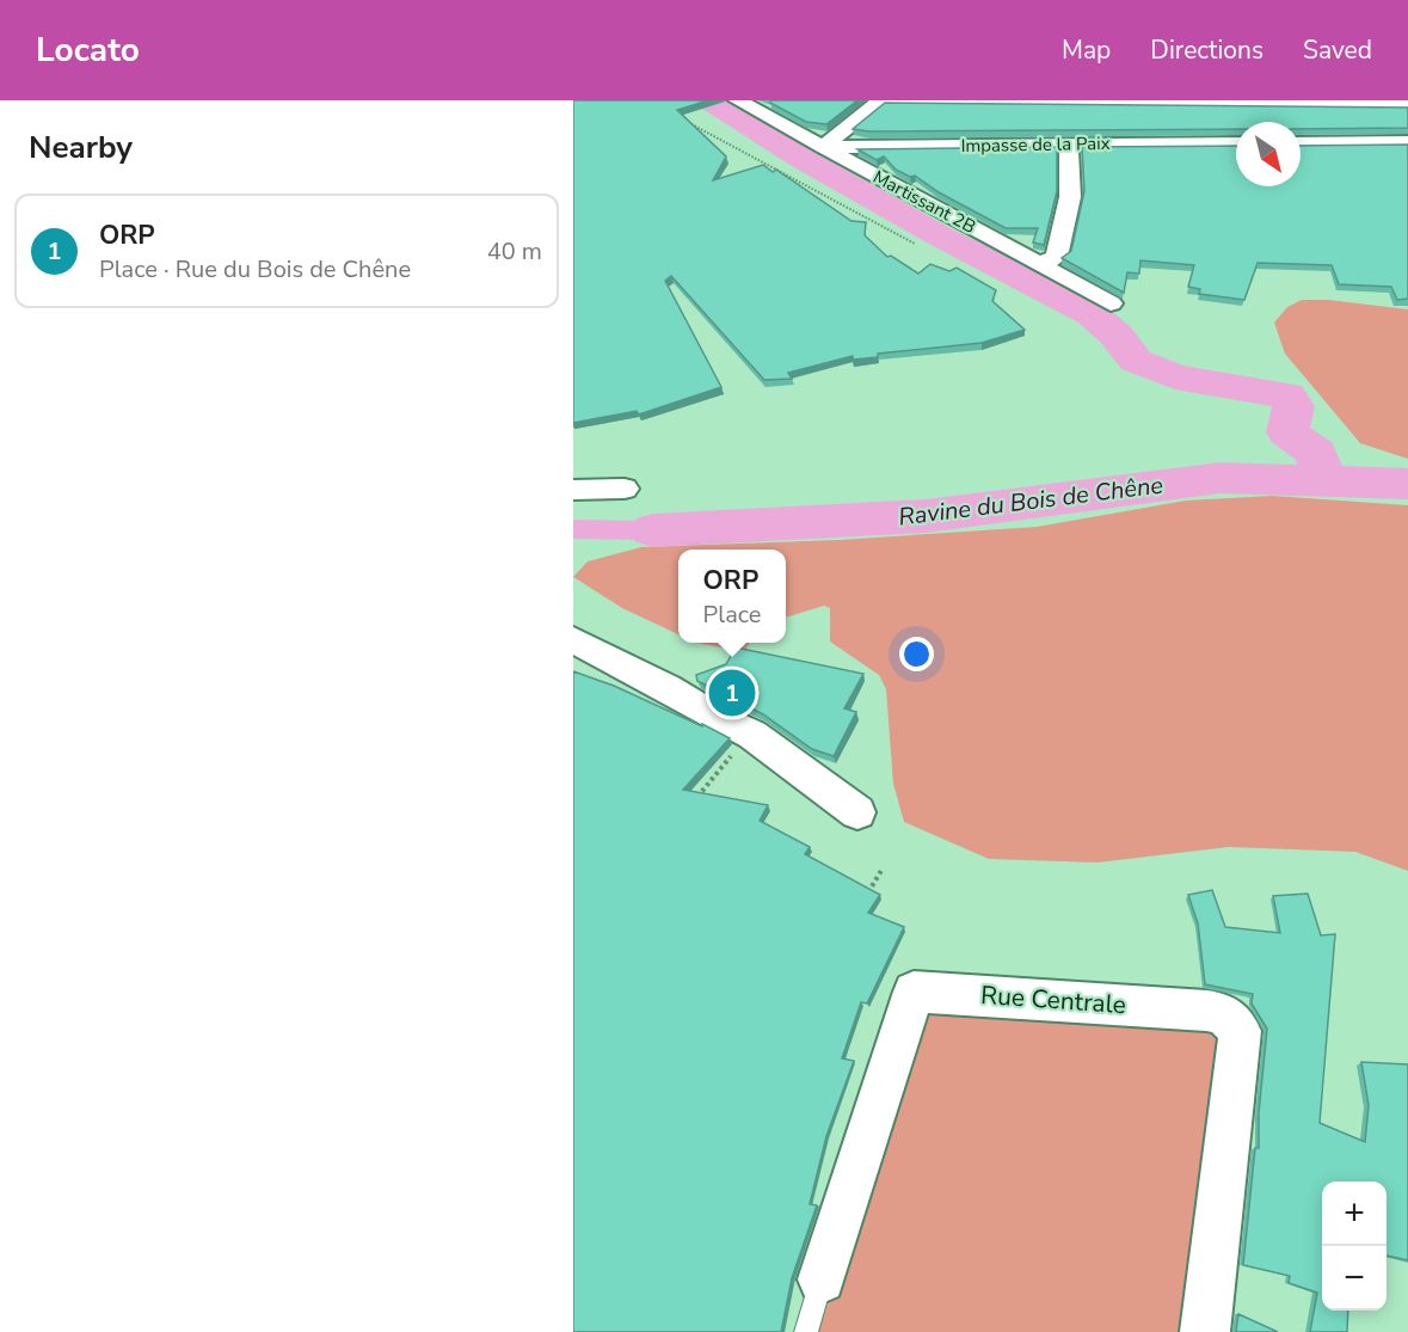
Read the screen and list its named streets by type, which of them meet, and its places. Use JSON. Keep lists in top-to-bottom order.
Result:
{
  "streets": {
    "street": ["Impasse de la Paix", "Martissant 2B", "Rue Centrale"]
  },
  "crossings": [
    ["Impasse de la Paix", "Martissant 2B"]
  ],
  "water": ["Ravine du Bois de Chêne"],
  "north": "bottom right",
  "page": {
    "header": "Locato",
    "nav": ["Map", "Directions", "Saved"],
    "heading": "Nearby",
    "list": [
      {
        "mark": "1",
        "name": "ORP",
        "note": "Place · Rue du Bois de Chêne",
        "value": "40 m"
      }
    ],
    "popup": ["ORP", "Place"],
    "pins": "1",
    "map_buttons": ["+", "−"]
  }
}
